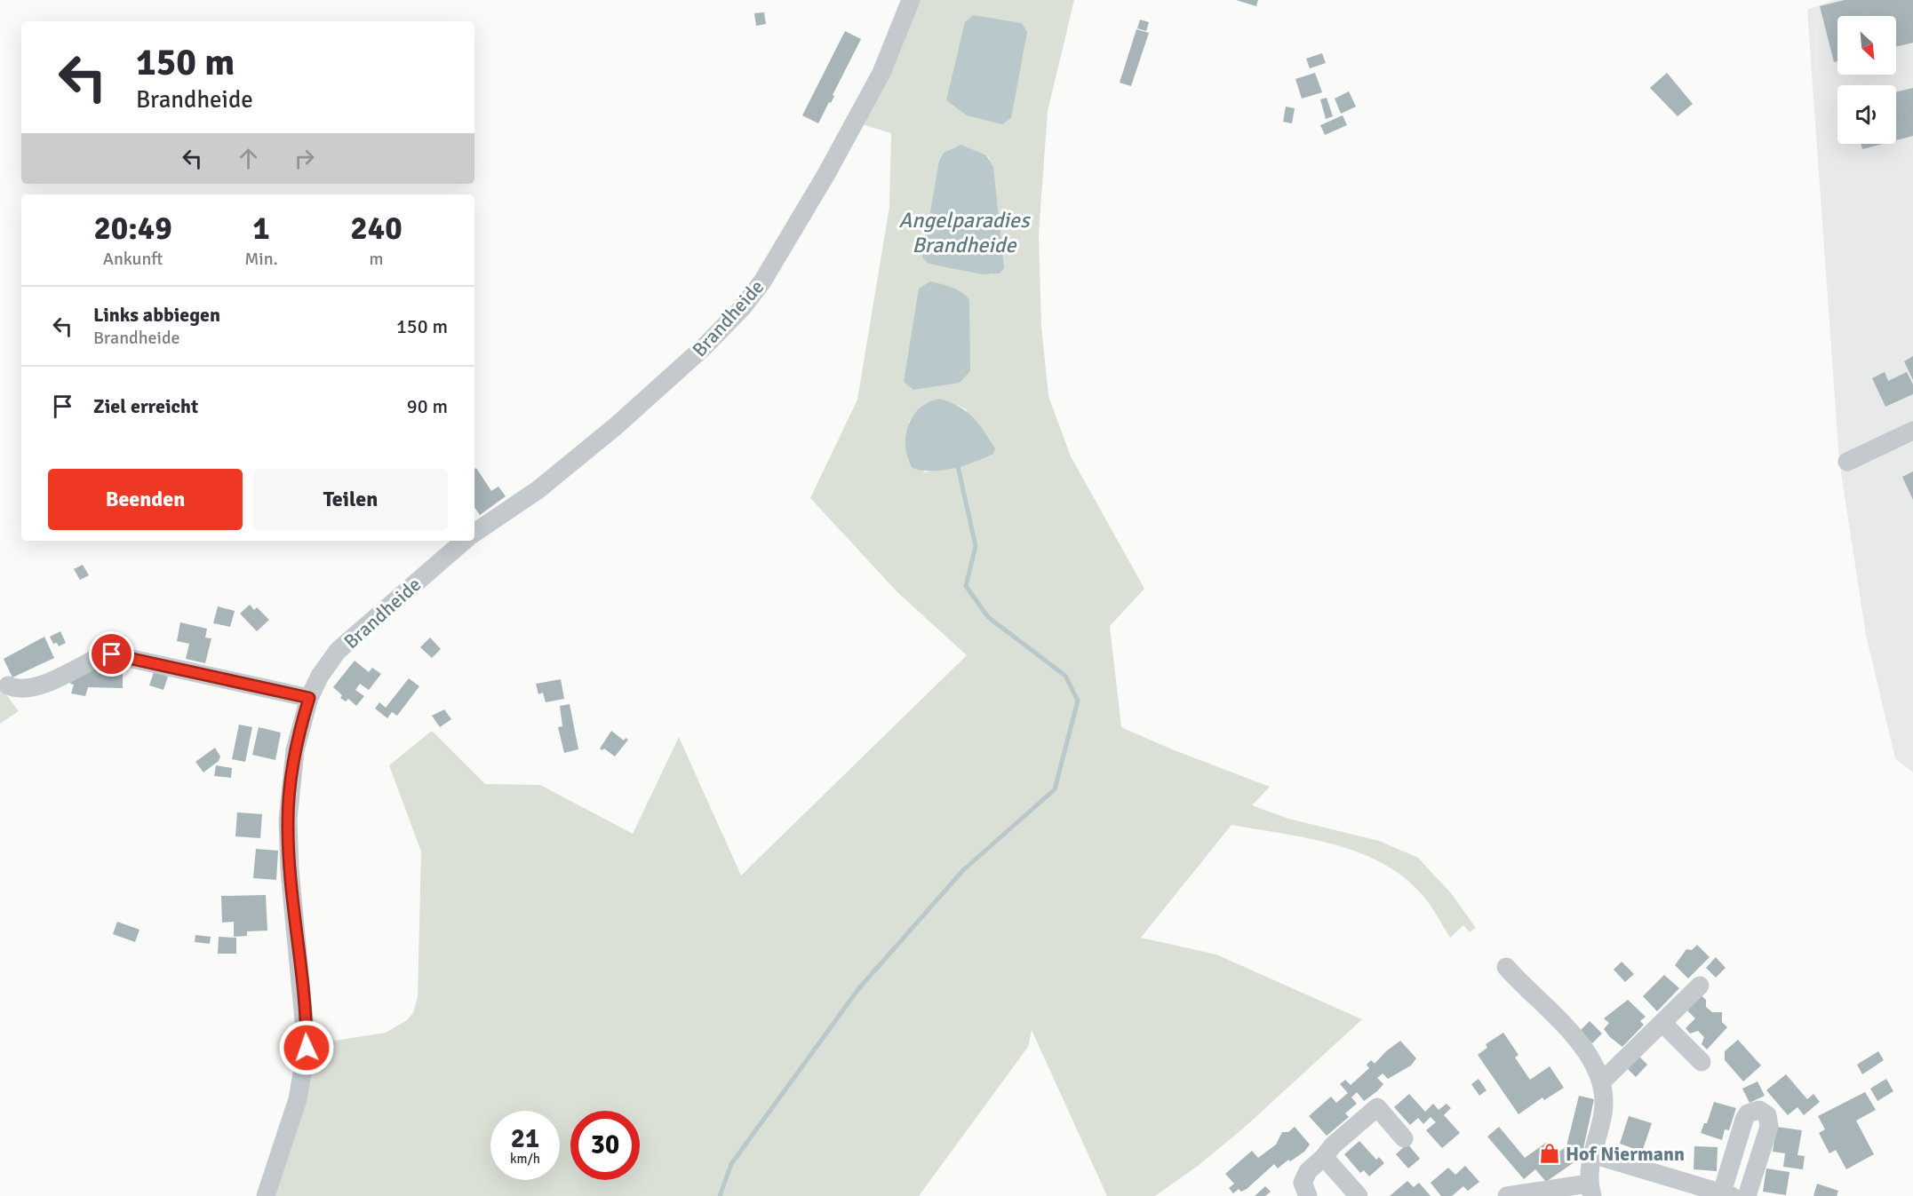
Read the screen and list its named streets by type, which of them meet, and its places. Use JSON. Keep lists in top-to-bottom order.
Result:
{
  "streets": {
    "street": ["Brandheide"]
  },
  "water": ["Angelparadies Brandheide"],
  "places": {
    "shop": ["Hof Niermann"]
  },
  "north": "bottom right",
  "page": {
    "turn": ["150 m", "Brandheide"],
    "eta": [
      "20:49",
      "Ankunft",
      "1",
      "Min.",
      "240",
      "m"
    ],
    "list": [
      {
        "name": "Links abbiegen",
        "note": "Brandheide",
        "value": "150 m"
      },
      {
        "name": "Ziel erreicht",
        "value": "90 m"
      }
    ],
    "buttons": ["Beenden", "Teilen"],
    "speed": "21 km/h",
    "limit": "30"
  }
}
